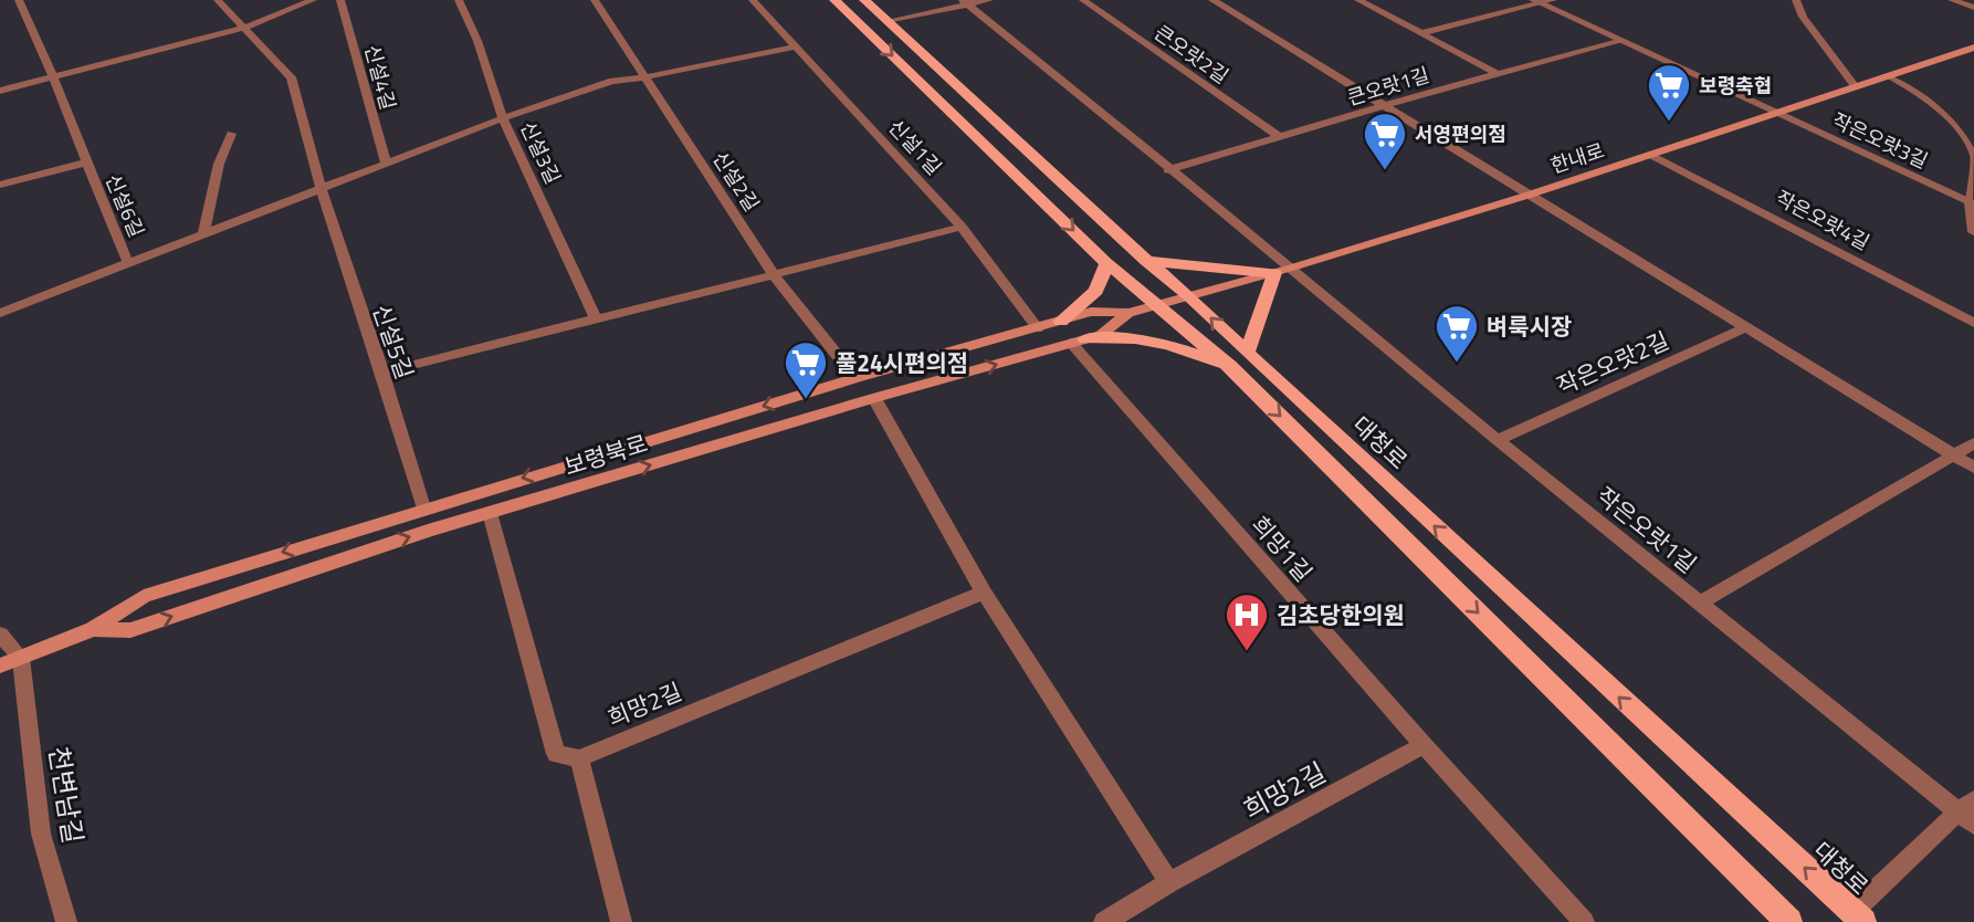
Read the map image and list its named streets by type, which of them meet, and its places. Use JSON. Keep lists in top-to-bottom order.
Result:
{
  "streets": {
    "main road": ["한내로", "대청로", "보령북로"],
    "street": [
      "큰오랏2길",
      "신설4길",
      "큰오랏1길",
      "작은오랏3길",
      "신설1길",
      "신설3길",
      "신설2길",
      "신설6길",
      "작은오랏4길",
      "신설5길",
      "작은오랏2길",
      "작은오랏1길",
      "희망1길",
      "희망2길",
      "천변남길"
    ]
  },
  "crossings": [
    ["큰오랏2길", "큰오랏1길"],
    ["큰오랏1길", "작은오랏3길"],
    ["작은오랏3길", "한내로"],
    ["신설1길", "보령북로"],
    ["한내로", "작은오랏4길"],
    ["한내로", "대청로"],
    ["한내로", "보령북로"],
    ["한내로", "작은오랏1길"],
    ["신설2길", "보령북로"],
    ["신설5길", "보령북로"],
    ["작은오랏2길", "작은오랏1길"],
    ["대청로", "보령북로"],
    ["보령북로", "희망1길"],
    ["보령북로", "천변남길"],
    ["희망1길", "희망2길"]
  ],
  "places": {
    "supermarket": [
      "보령축협",
      "서영편의점",
      "벼룩시장",
      "풀24시편의점"
    ],
    "hospital": ["김초당한의원"]
  }
}
